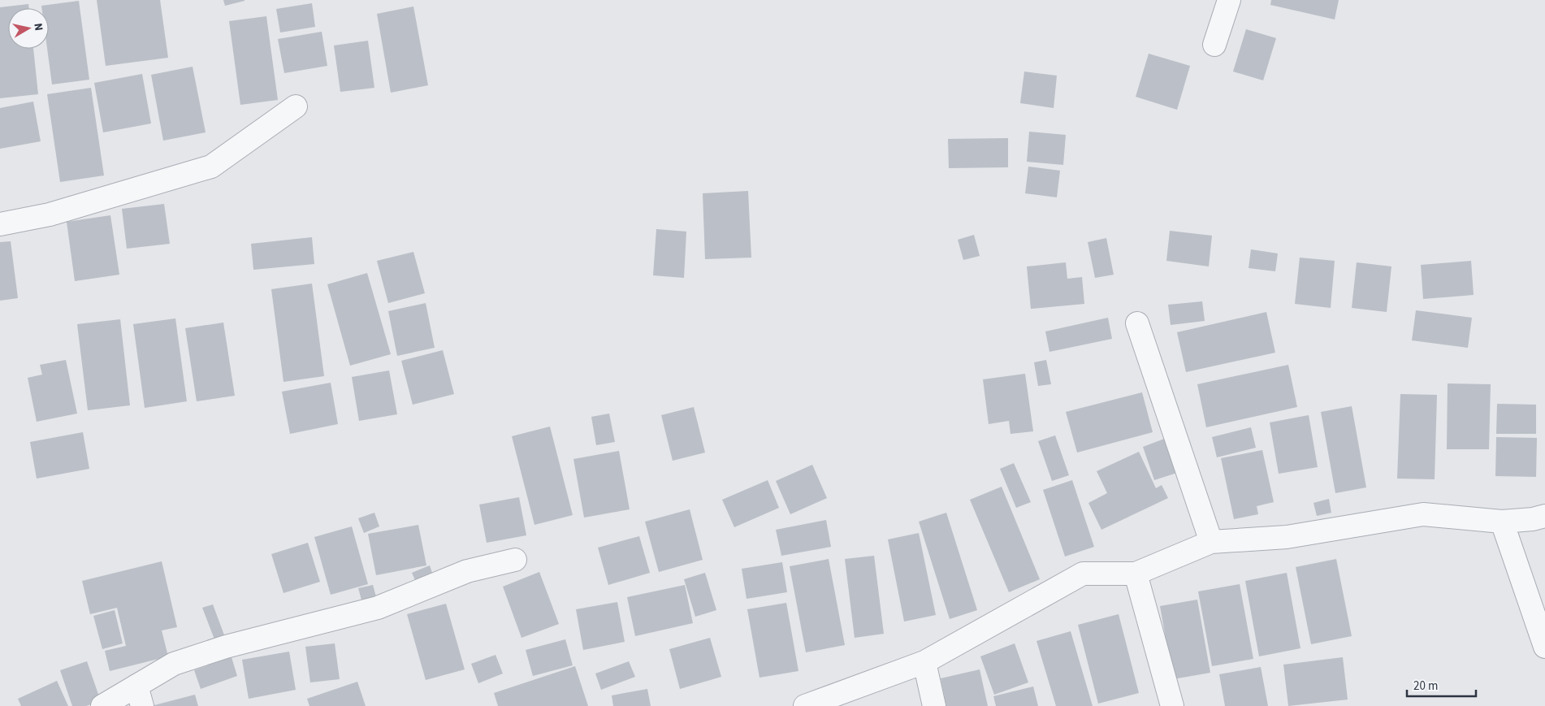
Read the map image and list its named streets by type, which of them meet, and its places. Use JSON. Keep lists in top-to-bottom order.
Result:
{
  "scale_bar": "20 m",
  "north": "right"
}
